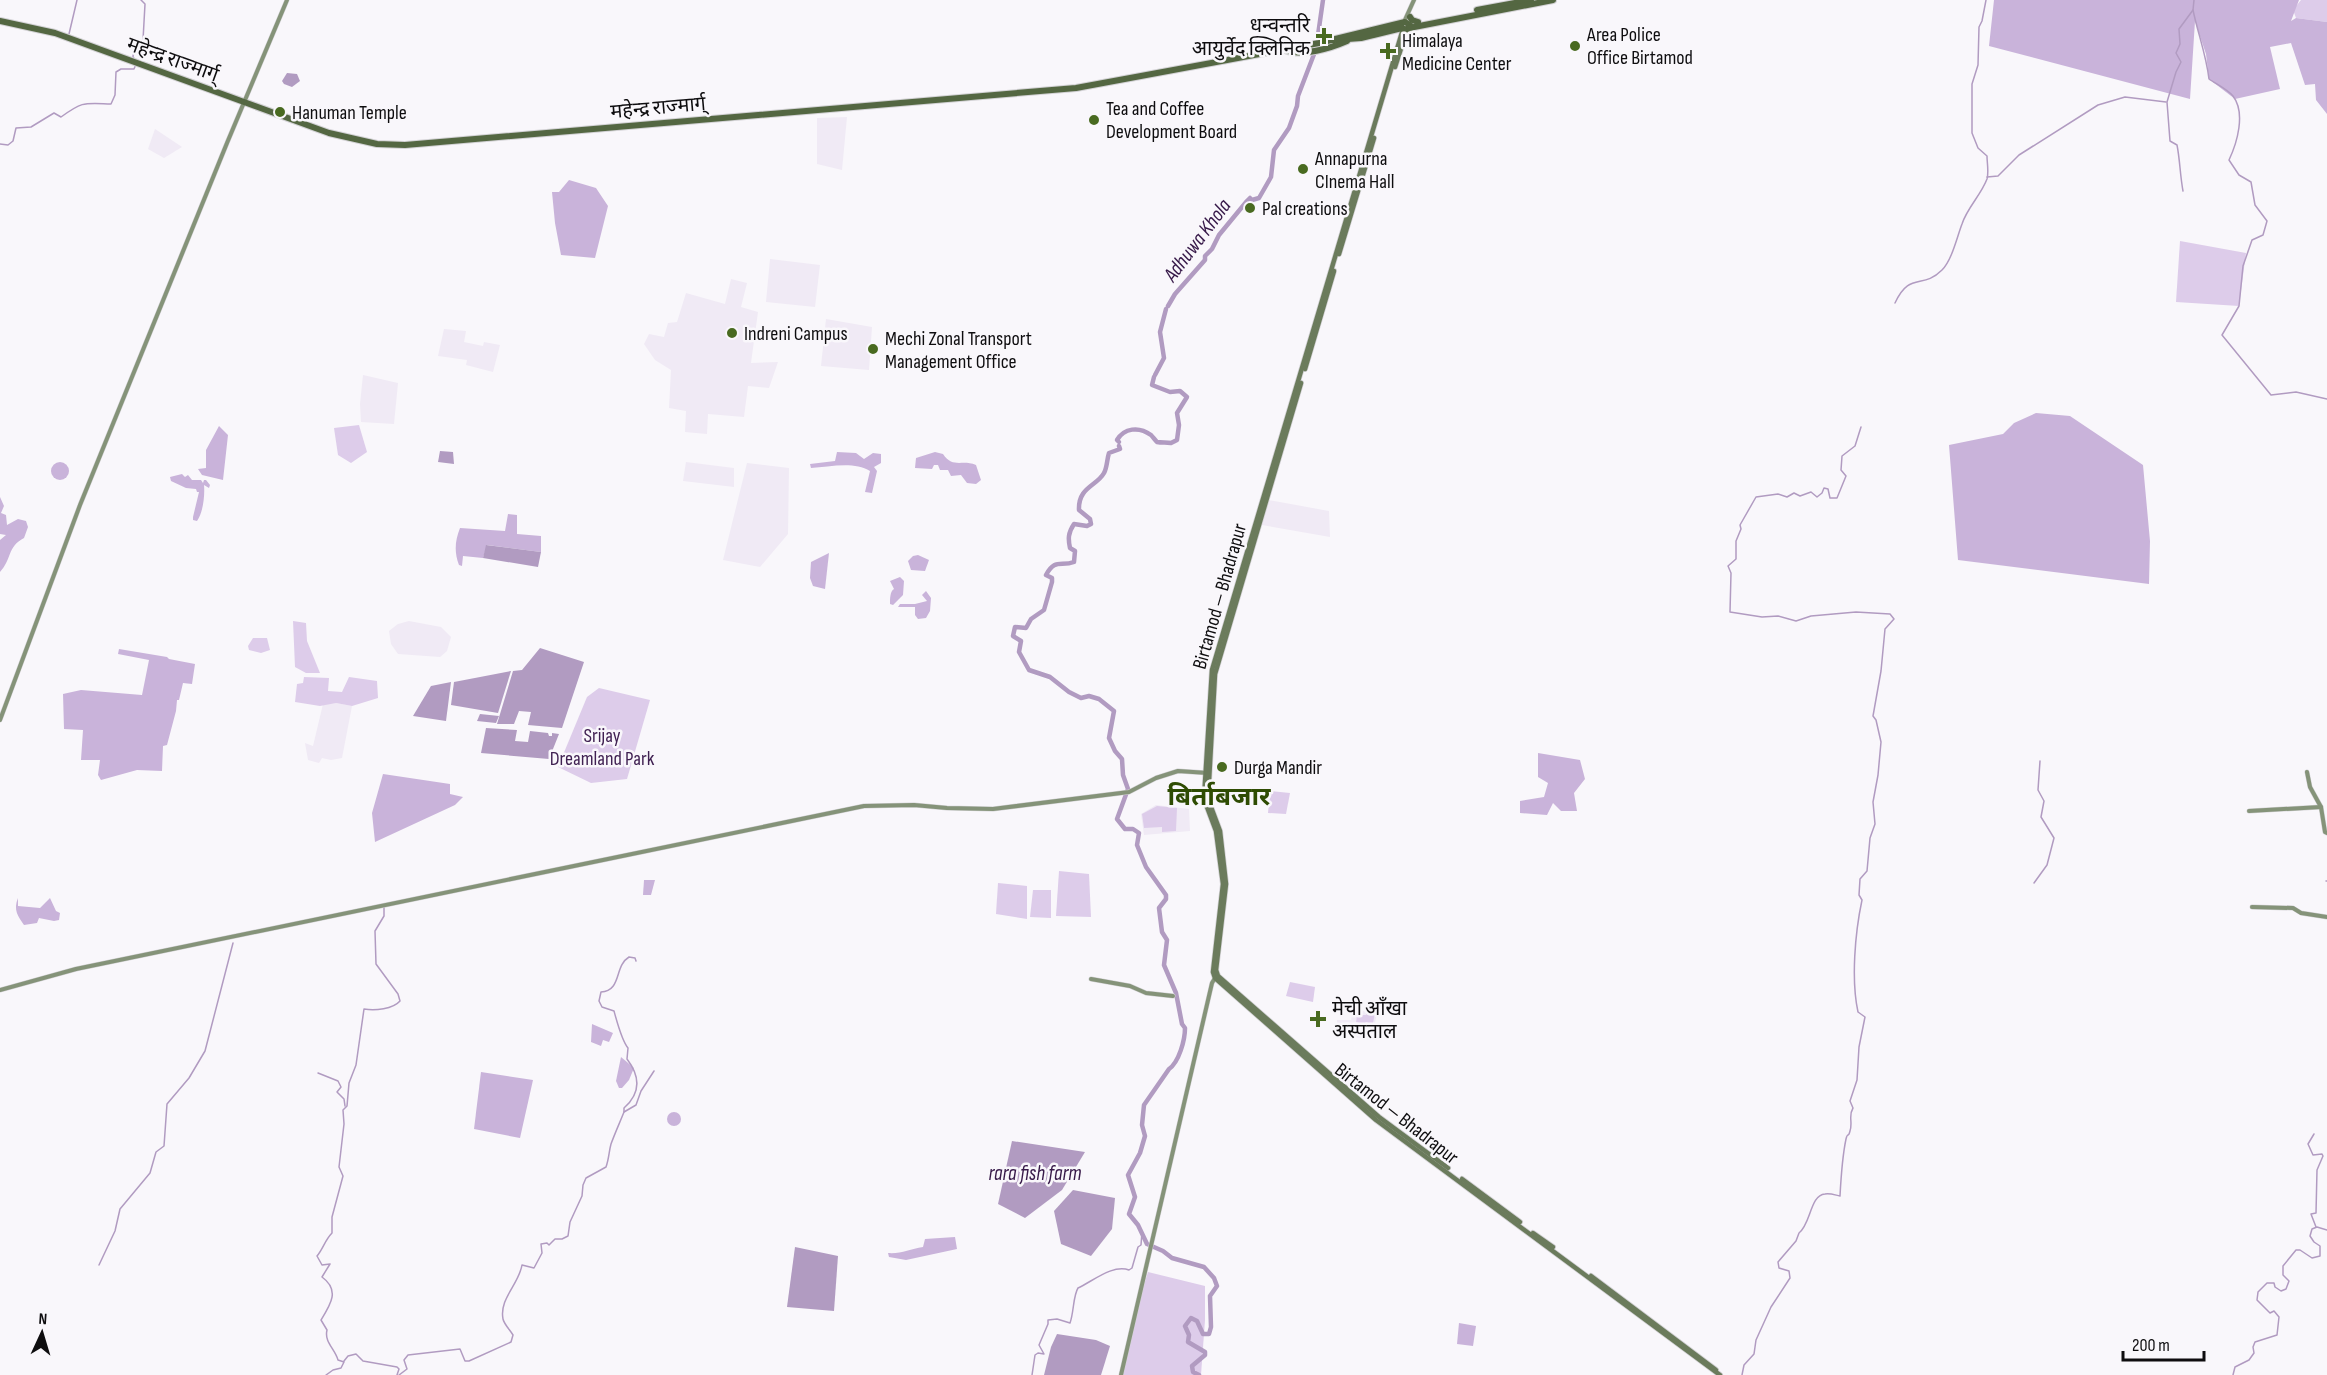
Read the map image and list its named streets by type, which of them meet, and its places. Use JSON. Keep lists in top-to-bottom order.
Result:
{
  "streets": {
    "highway": ["महेन्द्र राज्मार्ग्"],
    "main road": ["Birtamod — Bhadrapur"]
  },
  "crossings": [
    ["महेन्द्र राज्मार्ग्", "Birtamod — Bhadrapur"]
  ],
  "districts": ["बिर्ताबजार"],
  "water": ["Adhuwa Khola", "rara fish farm"],
  "parks": ["Srijay Dreamland Park"],
  "places": {
    "health": ["धन्वन्तरि आयुर्वेद क्लिनिक", "Himalaya Medicine Center", "मेची आँखा अस्पताल"],
    "other": [
      "Area Police Office Birtamod",
      "Hanuman Temple",
      "Tea and Coffee Development Board",
      "Annapurna CInema Hall",
      "Pal creations",
      "Indreni Campus",
      "Mechi Zonal Transport Management Office",
      "Durga Mandir"
    ]
  },
  "scale_bar": "200 m",
  "north": "top"
}
